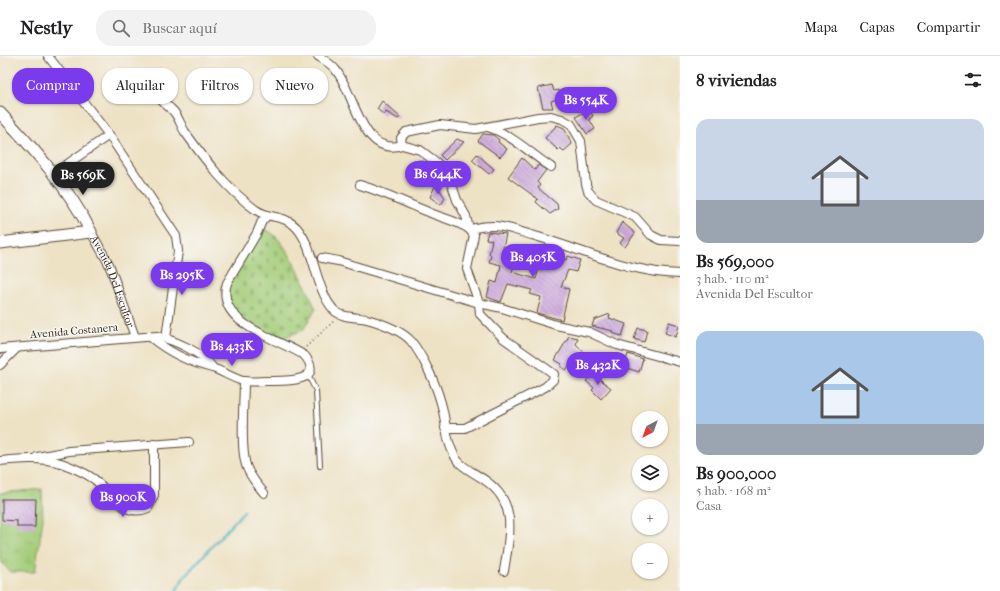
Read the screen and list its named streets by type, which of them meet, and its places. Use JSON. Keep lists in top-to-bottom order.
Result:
{
  "streets": {
    "street": ["Avenida Del Escultor", "Avenida Costanera"]
  },
  "crossings": [
    ["Avenida Del Escultor", "Avenida Costanera"]
  ],
  "north": "bottom left",
  "page": {
    "header": "Nestly",
    "search": "Buscar aquí",
    "nav": ["Mapa", "Capas", "Compartir"],
    "heading": "8 viviendas",
    "chip": [
      "Comprar",
      "Alquilar",
      "Filtros",
      "Nuevo"
    ],
    "price": [
      "Bs 554K",
      "Bs 644K",
      "Bs 569K",
      "Bs 405K",
      "Bs 295K",
      "Bs 433K",
      "Bs 432K",
      "Bs 900K"
    ],
    "list": [
      {
        "name": "Bs 569,000",
        "note": "3 hab. · 110 m² · Avenida Del Escultor"
      },
      {
        "name": "Bs 900,000",
        "note": "5 hab. · 168 m² · Casa"
      }
    ],
    "map_buttons": ["+", "−"]
  }
}
